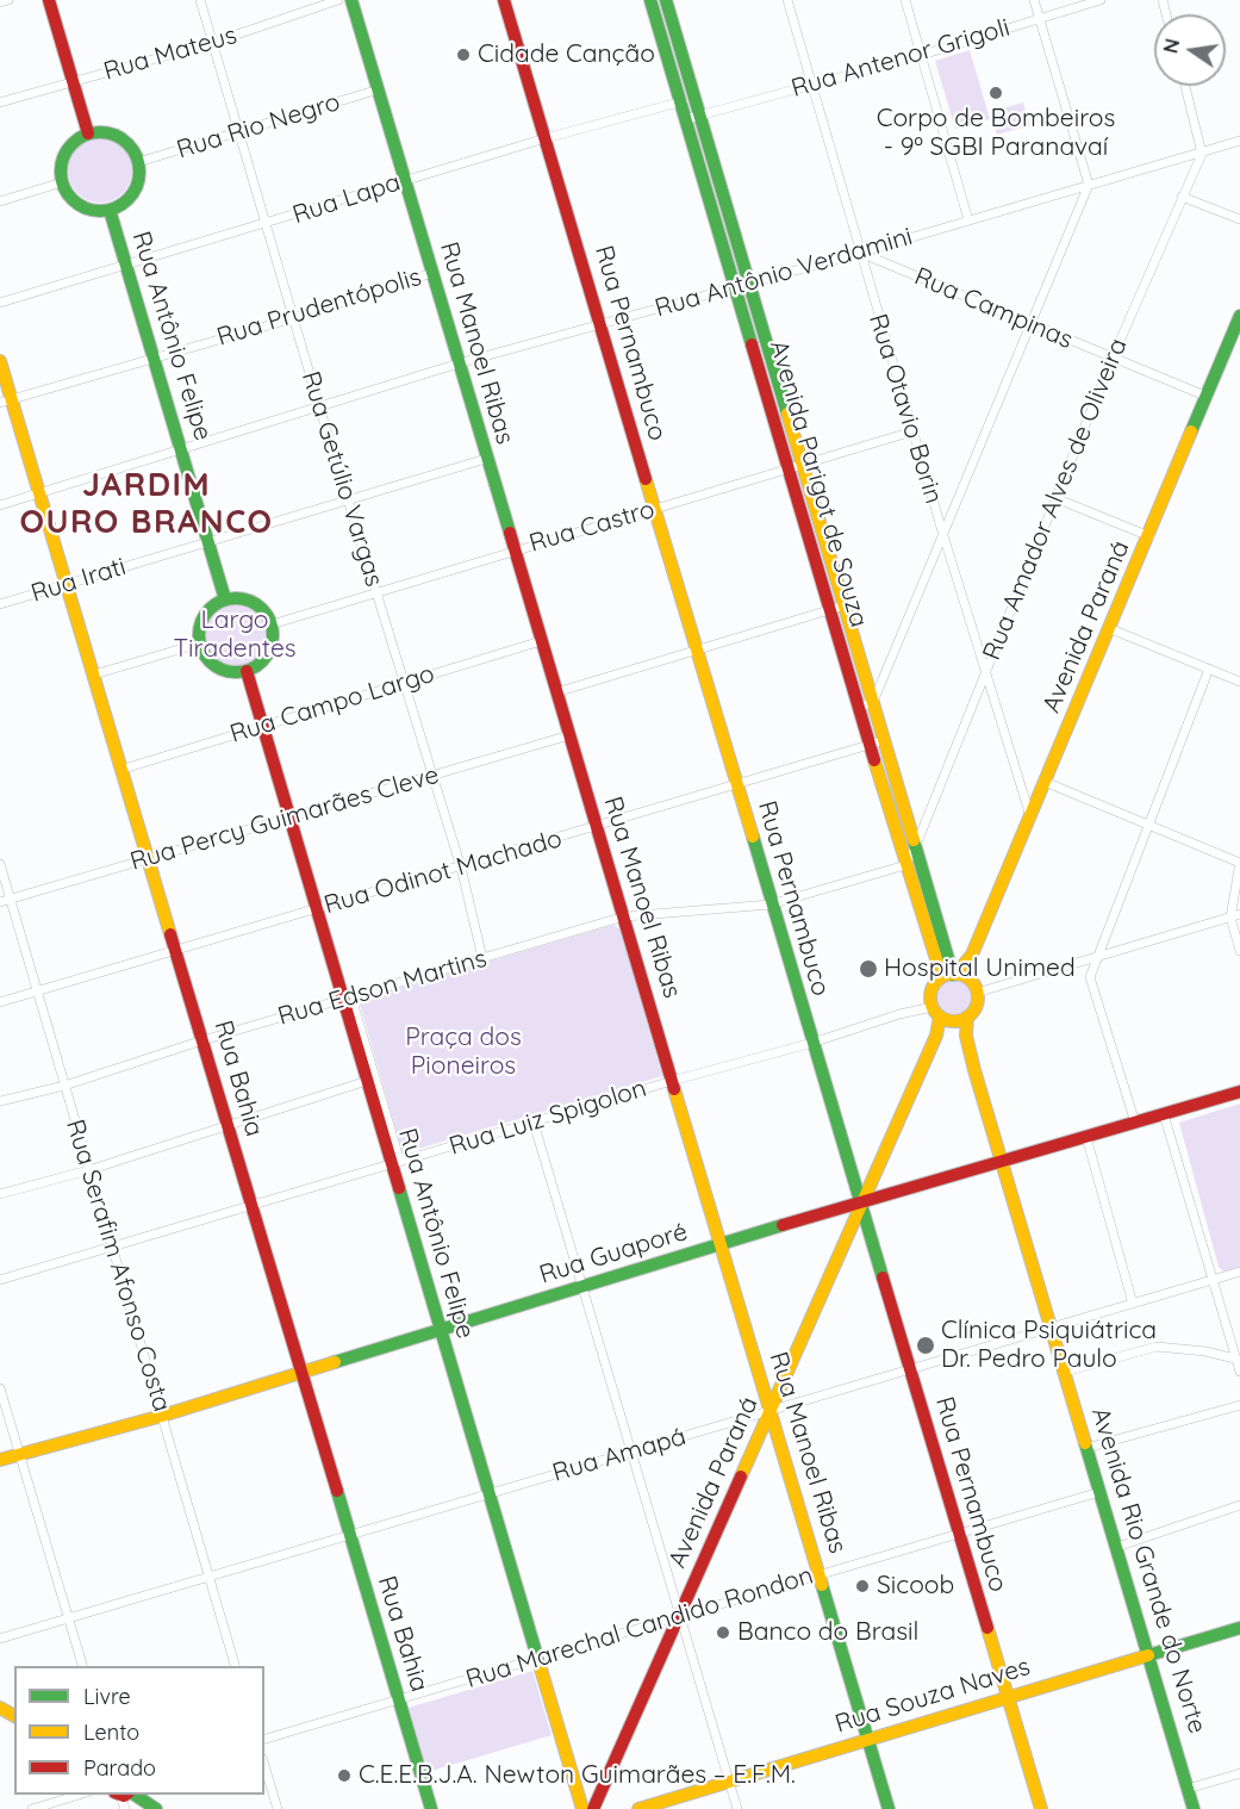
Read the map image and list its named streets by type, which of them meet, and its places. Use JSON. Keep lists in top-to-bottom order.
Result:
{
  "streets": {
    "street": [
      "Rua Mateus",
      "Rua Antenor Grigoli",
      "Rua Rio Negro",
      "Rua Lapa",
      "Rua Antônio Verdamini",
      "Rua Prudentópolis",
      "Rua Campinas",
      "Rua Antônio Felipe",
      "Rua Manoel Ribas",
      "Rua Pernambuco",
      "Rua Otavio Borin",
      "Rua Getúlio Vargas",
      "Avenida Parigot de Souza",
      "Rua Amador Alves de Oliveira",
      "Rua Castro",
      "Rua Irati",
      "Avenida Paraná",
      "Rua Campo Largo",
      "Rua Percy Guimarães Cleve",
      "Rua Odinot Machado",
      "Rua Edson Martins",
      "Rua Bahia",
      "Rua Luiz Spigolon",
      "Rua Guaporé",
      "Rua Serafim Afonso Costa",
      "Rua Amapá",
      "Avenida Rio Grande do Norte",
      "Rua Marechal Candido Rondon",
      "Rua Souza Naves"
    ]
  },
  "crossings": [
    ["Rua Mateus", "Rua Getúlio Vargas"],
    ["Rua Antenor Grigoli", "Rua Otavio Borin"],
    ["Rua Antenor Grigoli", "Avenida Parigot de Souza"],
    ["Rua Rio Negro", "Rua Antônio Felipe"],
    ["Rua Rio Negro", "Rua Manoel Ribas"],
    ["Rua Rio Negro", "Rua Getúlio Vargas"],
    ["Rua Lapa", "Rua Antônio Felipe"],
    ["Rua Lapa", "Rua Manoel Ribas"],
    ["Rua Lapa", "Rua Pernambuco"],
    ["Rua Lapa", "Rua Getúlio Vargas"],
    ["Rua Lapa", "Avenida Parigot de Souza"],
    ["Rua Antônio Verdamini", "Rua Campinas"],
    ["Rua Antônio Verdamini", "Rua Antônio Felipe"],
    ["Rua Antônio Verdamini", "Rua Manoel Ribas"],
    ["Rua Antônio Verdamini", "Rua Pernambuco"],
    ["Rua Antônio Verdamini", "Rua Otavio Borin"],
    ["Rua Antônio Verdamini", "Rua Getúlio Vargas"],
    ["Rua Antônio Verdamini", "Avenida Parigot de Souza"],
    ["Rua Antônio Verdamini", "Rua Amador Alves de Oliveira"],
    ["Rua Antônio Verdamini", "Rua Bahia"],
    ["Rua Prudentópolis", "Rua Antônio Felipe"],
    ["Rua Prudentópolis", "Rua Manoel Ribas"],
    ["Rua Prudentópolis", "Rua Getúlio Vargas"],
    ["Rua Prudentópolis", "Rua Bahia"],
    ["Rua Campinas", "Rua Otavio Borin"],
    ["Rua Campinas", "Rua Amador Alves de Oliveira"],
    ["Rua Campinas", "Avenida Paraná"],
    ["Rua Antônio Felipe", "Rua Castro"],
    ["Rua Antônio Felipe", "Rua Irati"],
    ["Rua Antônio Felipe", "Rua Campo Largo"],
    ["Rua Antônio Felipe", "Rua Percy Guimarães Cleve"],
    ["Rua Antônio Felipe", "Rua Odinot Machado"],
    ["Rua Antônio Felipe", "Rua Edson Martins"],
    ["Rua Antônio Felipe", "Rua Luiz Spigolon"],
    ["Rua Antônio Felipe", "Rua Guaporé"],
    ["Rua Antônio Felipe", "Rua Amapá"],
    ["Rua Antônio Felipe", "Rua Marechal Candido Rondon"],
    ["Rua Manoel Ribas", "Rua Castro"],
    ["Rua Manoel Ribas", "Rua Irati"],
    ["Rua Manoel Ribas", "Avenida Paraná"],
    ["Rua Manoel Ribas", "Rua Campo Largo"],
    ["Rua Manoel Ribas", "Rua Percy Guimarães Cleve"],
    ["Rua Manoel Ribas", "Rua Odinot Machado"],
    ["Rua Manoel Ribas", "Rua Edson Martins"],
    ["Rua Manoel Ribas", "Rua Luiz Spigolon"],
    ["Rua Manoel Ribas", "Rua Guaporé"],
    ["Rua Manoel Ribas", "Rua Amapá"],
    ["Rua Manoel Ribas", "Rua Marechal Candido Rondon"],
    ["Rua Manoel Ribas", "Rua Souza Naves"],
    ["Rua Pernambuco", "Rua Castro"],
    ["Rua Pernambuco", "Avenida Paraná"],
    ["Rua Pernambuco", "Rua Odinot Machado"],
    ["Rua Pernambuco", "Rua Edson Martins"],
    ["Rua Pernambuco", "Rua Luiz Spigolon"],
    ["Rua Pernambuco", "Rua Guaporé"],
    ["Rua Pernambuco", "Rua Amapá"],
    ["Rua Pernambuco", "Rua Marechal Candido Rondon"],
    ["Rua Pernambuco", "Rua Souza Naves"],
    ["Rua Otavio Borin", "Rua Amador Alves de Oliveira"],
    ["Rua Otavio Borin", "Rua Castro"],
    ["Rua Otavio Borin", "Avenida Paraná"],
    ["Rua Getúlio Vargas", "Rua Castro"],
    ["Rua Getúlio Vargas", "Rua Irati"],
    ["Rua Getúlio Vargas", "Rua Campo Largo"],
    ["Rua Getúlio Vargas", "Rua Percy Guimarães Cleve"],
    ["Rua Getúlio Vargas", "Rua Odinot Machado"],
    ["Rua Getúlio Vargas", "Rua Edson Martins"],
    ["Avenida Parigot de Souza", "Rua Amador Alves de Oliveira"],
    ["Avenida Parigot de Souza", "Rua Castro"],
    ["Avenida Parigot de Souza", "Avenida Paraná"],
    ["Avenida Parigot de Souza", "Rua Odinot Machado"],
    ["Avenida Parigot de Souza", "Rua Edson Martins"],
    ["Avenida Parigot de Souza", "Rua Luiz Spigolon"],
    ["Avenida Parigot de Souza", "Avenida Rio Grande do Norte"],
    ["Rua Amador Alves de Oliveira", "Rua Edson Martins"],
    ["Rua Irati", "Rua Bahia"],
    ["Avenida Paraná", "Rua Luiz Spigolon"],
    ["Avenida Paraná", "Rua Guaporé"],
    ["Avenida Paraná", "Rua Amapá"],
    ["Avenida Paraná", "Avenida Rio Grande do Norte"],
    ["Avenida Paraná", "Rua Marechal Candido Rondon"],
    ["Rua Campo Largo", "Rua Bahia"],
    ["Rua Percy Guimarães Cleve", "Rua Bahia"],
    ["Rua Percy Guimarães Cleve", "Rua Serafim Afonso Costa"],
    ["Rua Odinot Machado", "Rua Bahia"],
    ["Rua Odinot Machado", "Rua Serafim Afonso Costa"],
    ["Rua Edson Martins", "Rua Bahia"],
    ["Rua Edson Martins", "Rua Serafim Afonso Costa"],
    ["Rua Bahia", "Rua Luiz Spigolon"],
    ["Rua Bahia", "Rua Guaporé"],
    ["Rua Bahia", "Rua Amapá"],
    ["Rua Bahia", "Rua Marechal Candido Rondon"],
    ["Rua Luiz Spigolon", "Rua Serafim Afonso Costa"],
    ["Rua Luiz Spigolon", "Avenida Rio Grande do Norte"],
    ["Rua Guaporé", "Rua Serafim Afonso Costa"],
    ["Rua Guaporé", "Avenida Rio Grande do Norte"],
    ["Rua Serafim Afonso Costa", "Rua Amapá"],
    ["Rua Amapá", "Avenida Rio Grande do Norte"],
    ["Avenida Rio Grande do Norte", "Rua Marechal Candido Rondon"],
    ["Avenida Rio Grande do Norte", "Rua Souza Naves"]
  ],
  "districts": ["JARDIM OURO BRANCO"],
  "parks": ["Largo Tiradentes", "Praça dos Pioneiros"],
  "places": [
    "Cidade Canção",
    "Corpo de Bombeiros - 9º SGBI Paranavaí",
    "Hospital Unimed",
    "Clínica Psiquiátrica Dr. Pedro Paulo",
    "Sicoob",
    "Banco do Brasil",
    "C.E.E.B.J.A. Newton Guimarães – E.F.M."
  ],
  "legend": ["Livre", "Lento", "Parado"],
  "north": "left"
}
